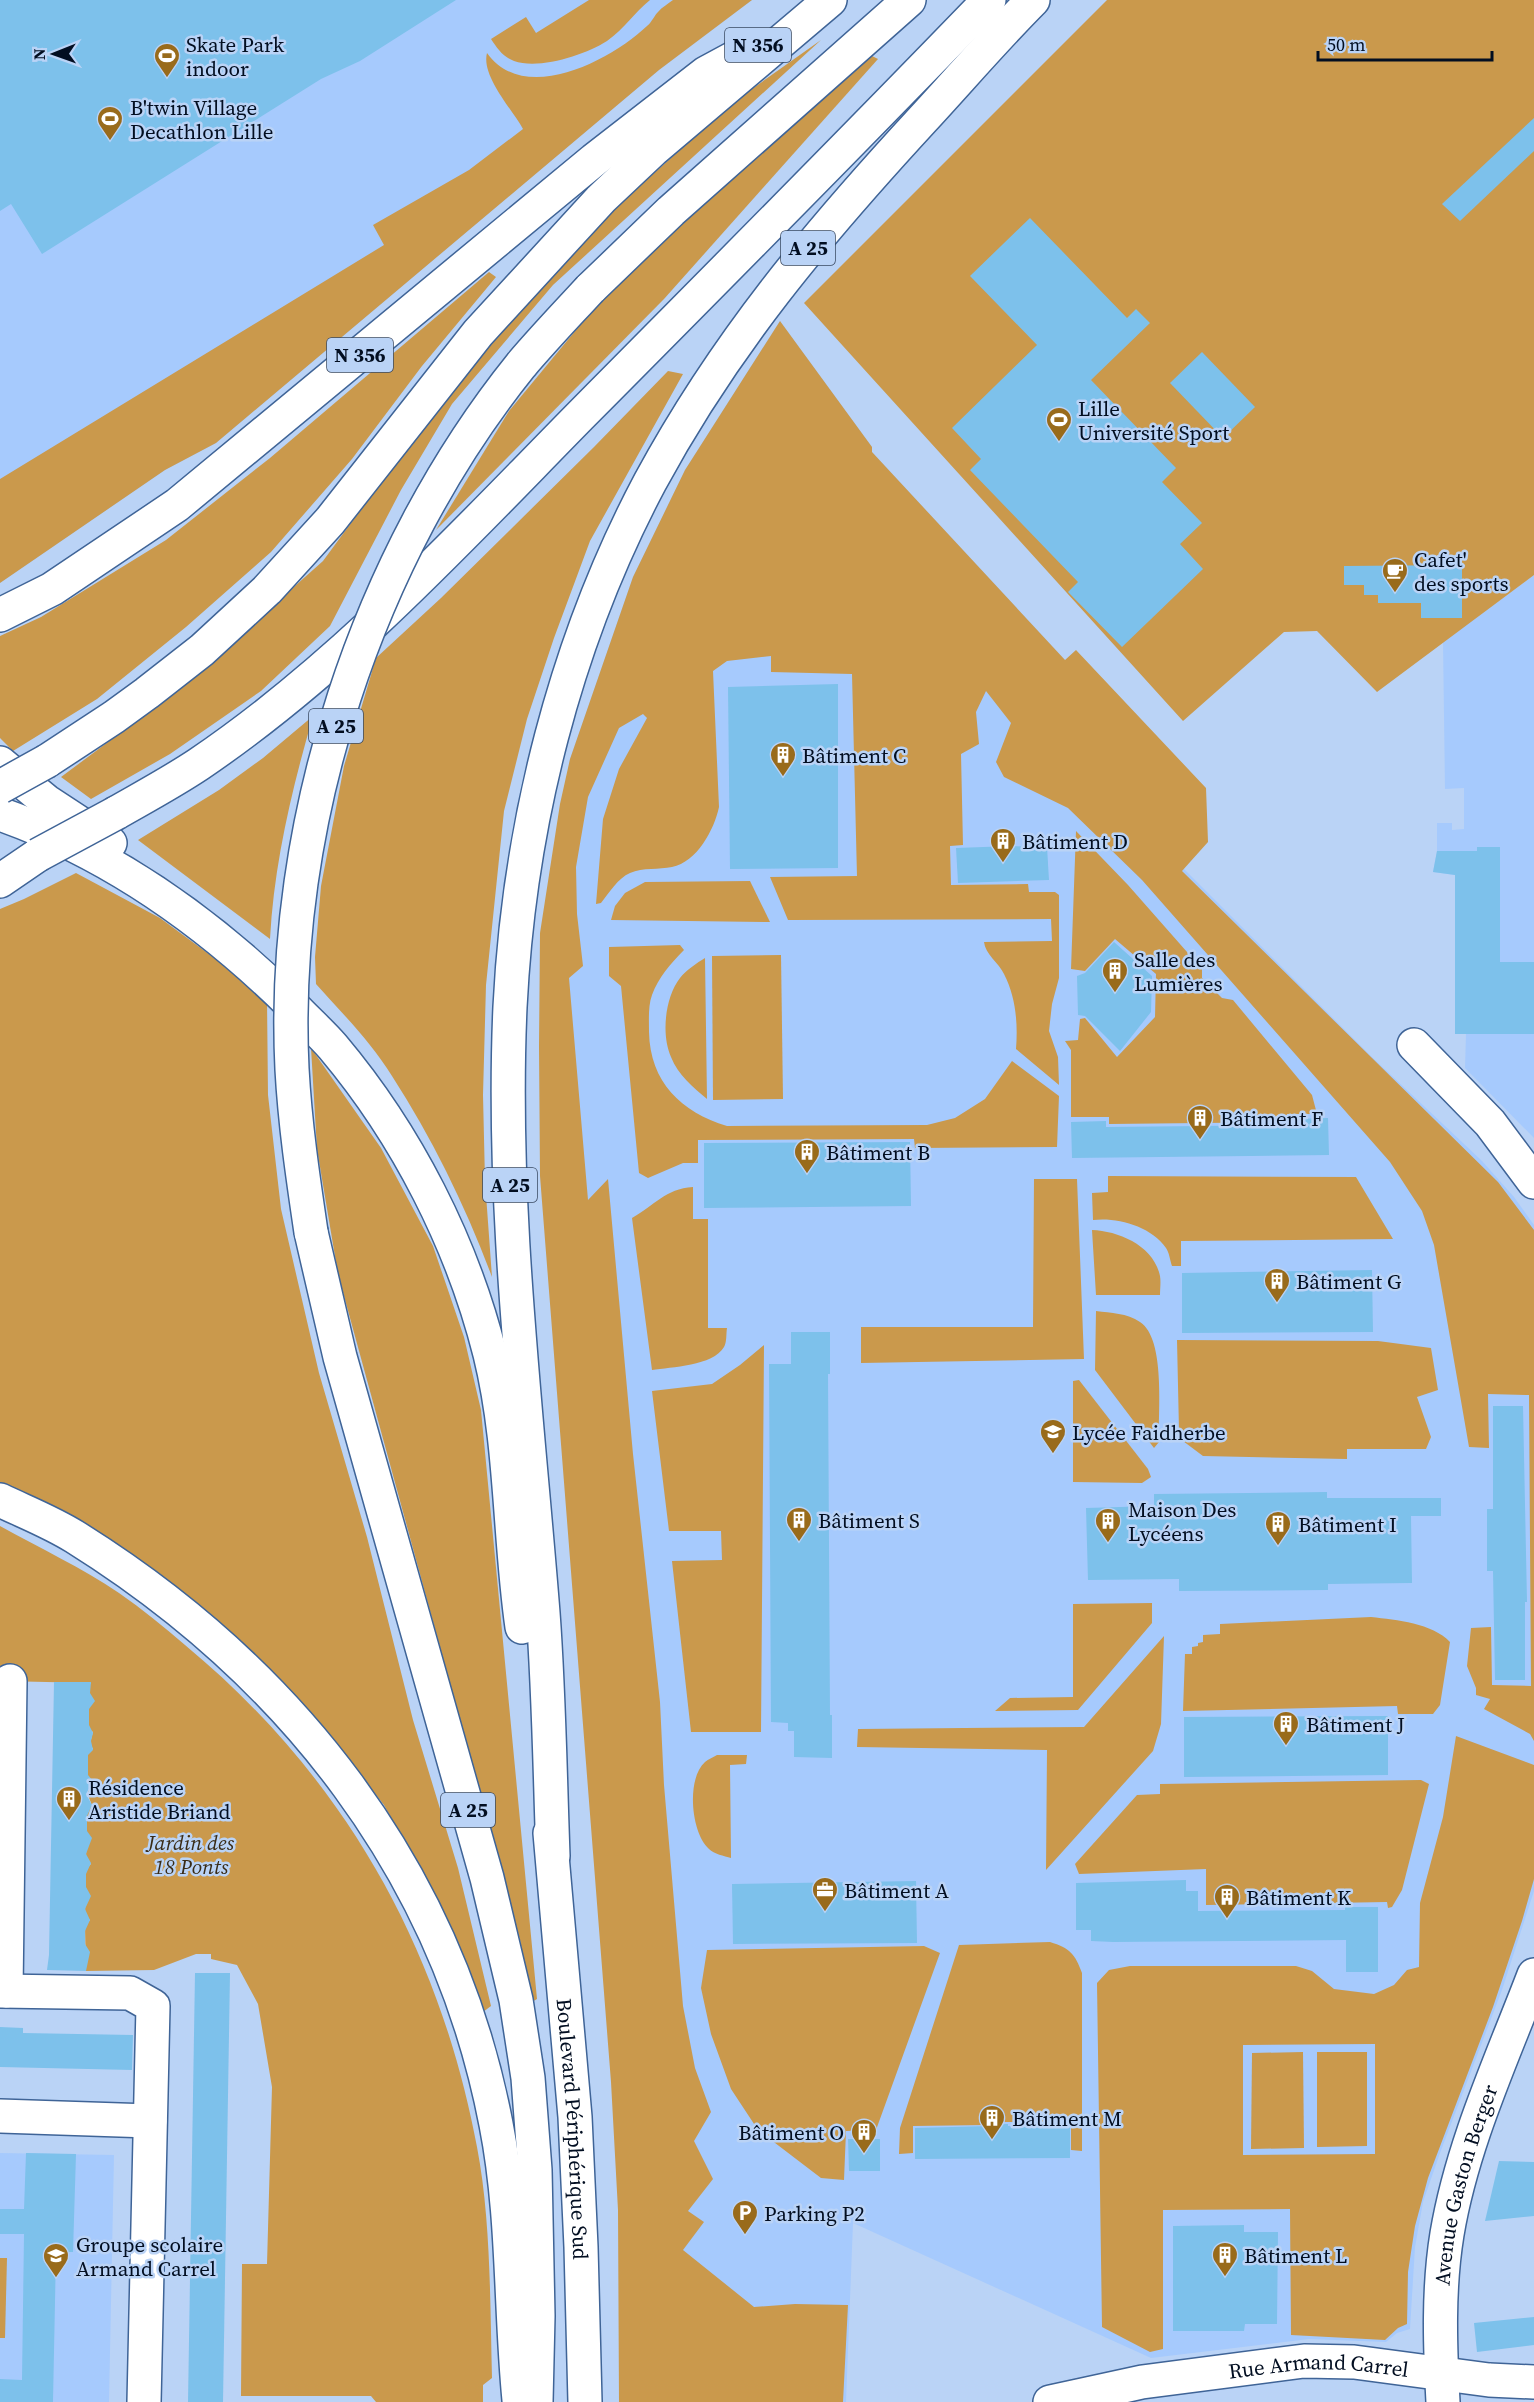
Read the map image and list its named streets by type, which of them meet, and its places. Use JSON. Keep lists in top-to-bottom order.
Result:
{
  "streets": {
    "main road": [
      "N 356",
      "A 25",
      "Boulevard Périphérique Sud",
      "Avenue Gaston Berger",
      "Rue Armand Carrel"
    ]
  },
  "crossings": [
    ["A 25", "Boulevard Périphérique Sud"],
    ["Avenue Gaston Berger", "Rue Armand Carrel"]
  ],
  "parks": ["Jardin des 18 Ponts"],
  "places": {
    "sports": ["Skate Park indoor", "B'twin Village Decathlon Lille", "Lille Université Sport"],
    "cafe": ["Cafet' des sports"],
    "building": [
      "Bâtiment C",
      "Bâtiment D",
      "Salle des Lumières",
      "Bâtiment F",
      "Bâtiment B",
      "Bâtiment G",
      "Bâtiment S",
      "Maison Des Lycéens",
      "Bâtiment I",
      "Bâtiment J",
      "Résidence Aristide Briand",
      "Bâtiment K",
      "Bâtiment M",
      "Bâtiment O",
      "Bâtiment L"
    ],
    "school or university": ["Lycée Faidherbe", "Groupe scolaire Armand Carrel"],
    "office": ["Bâtiment A"],
    "parking": ["Parking P2"]
  },
  "scale_bar": "50 m",
  "north": "left"
}
